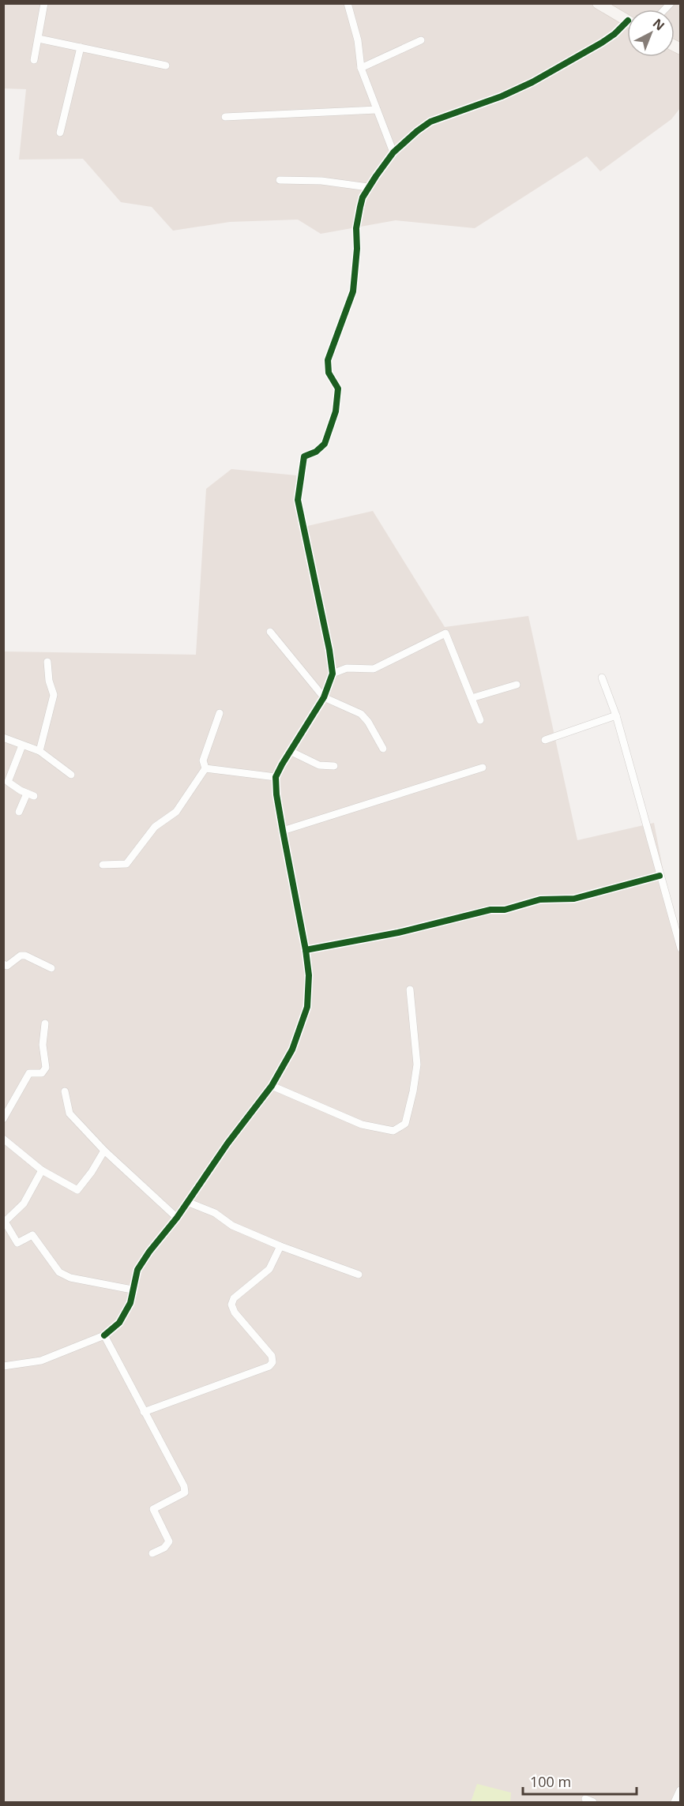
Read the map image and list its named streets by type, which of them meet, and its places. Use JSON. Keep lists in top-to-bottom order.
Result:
{
  "scale_bar": "100 m",
  "north": "top right"
}
